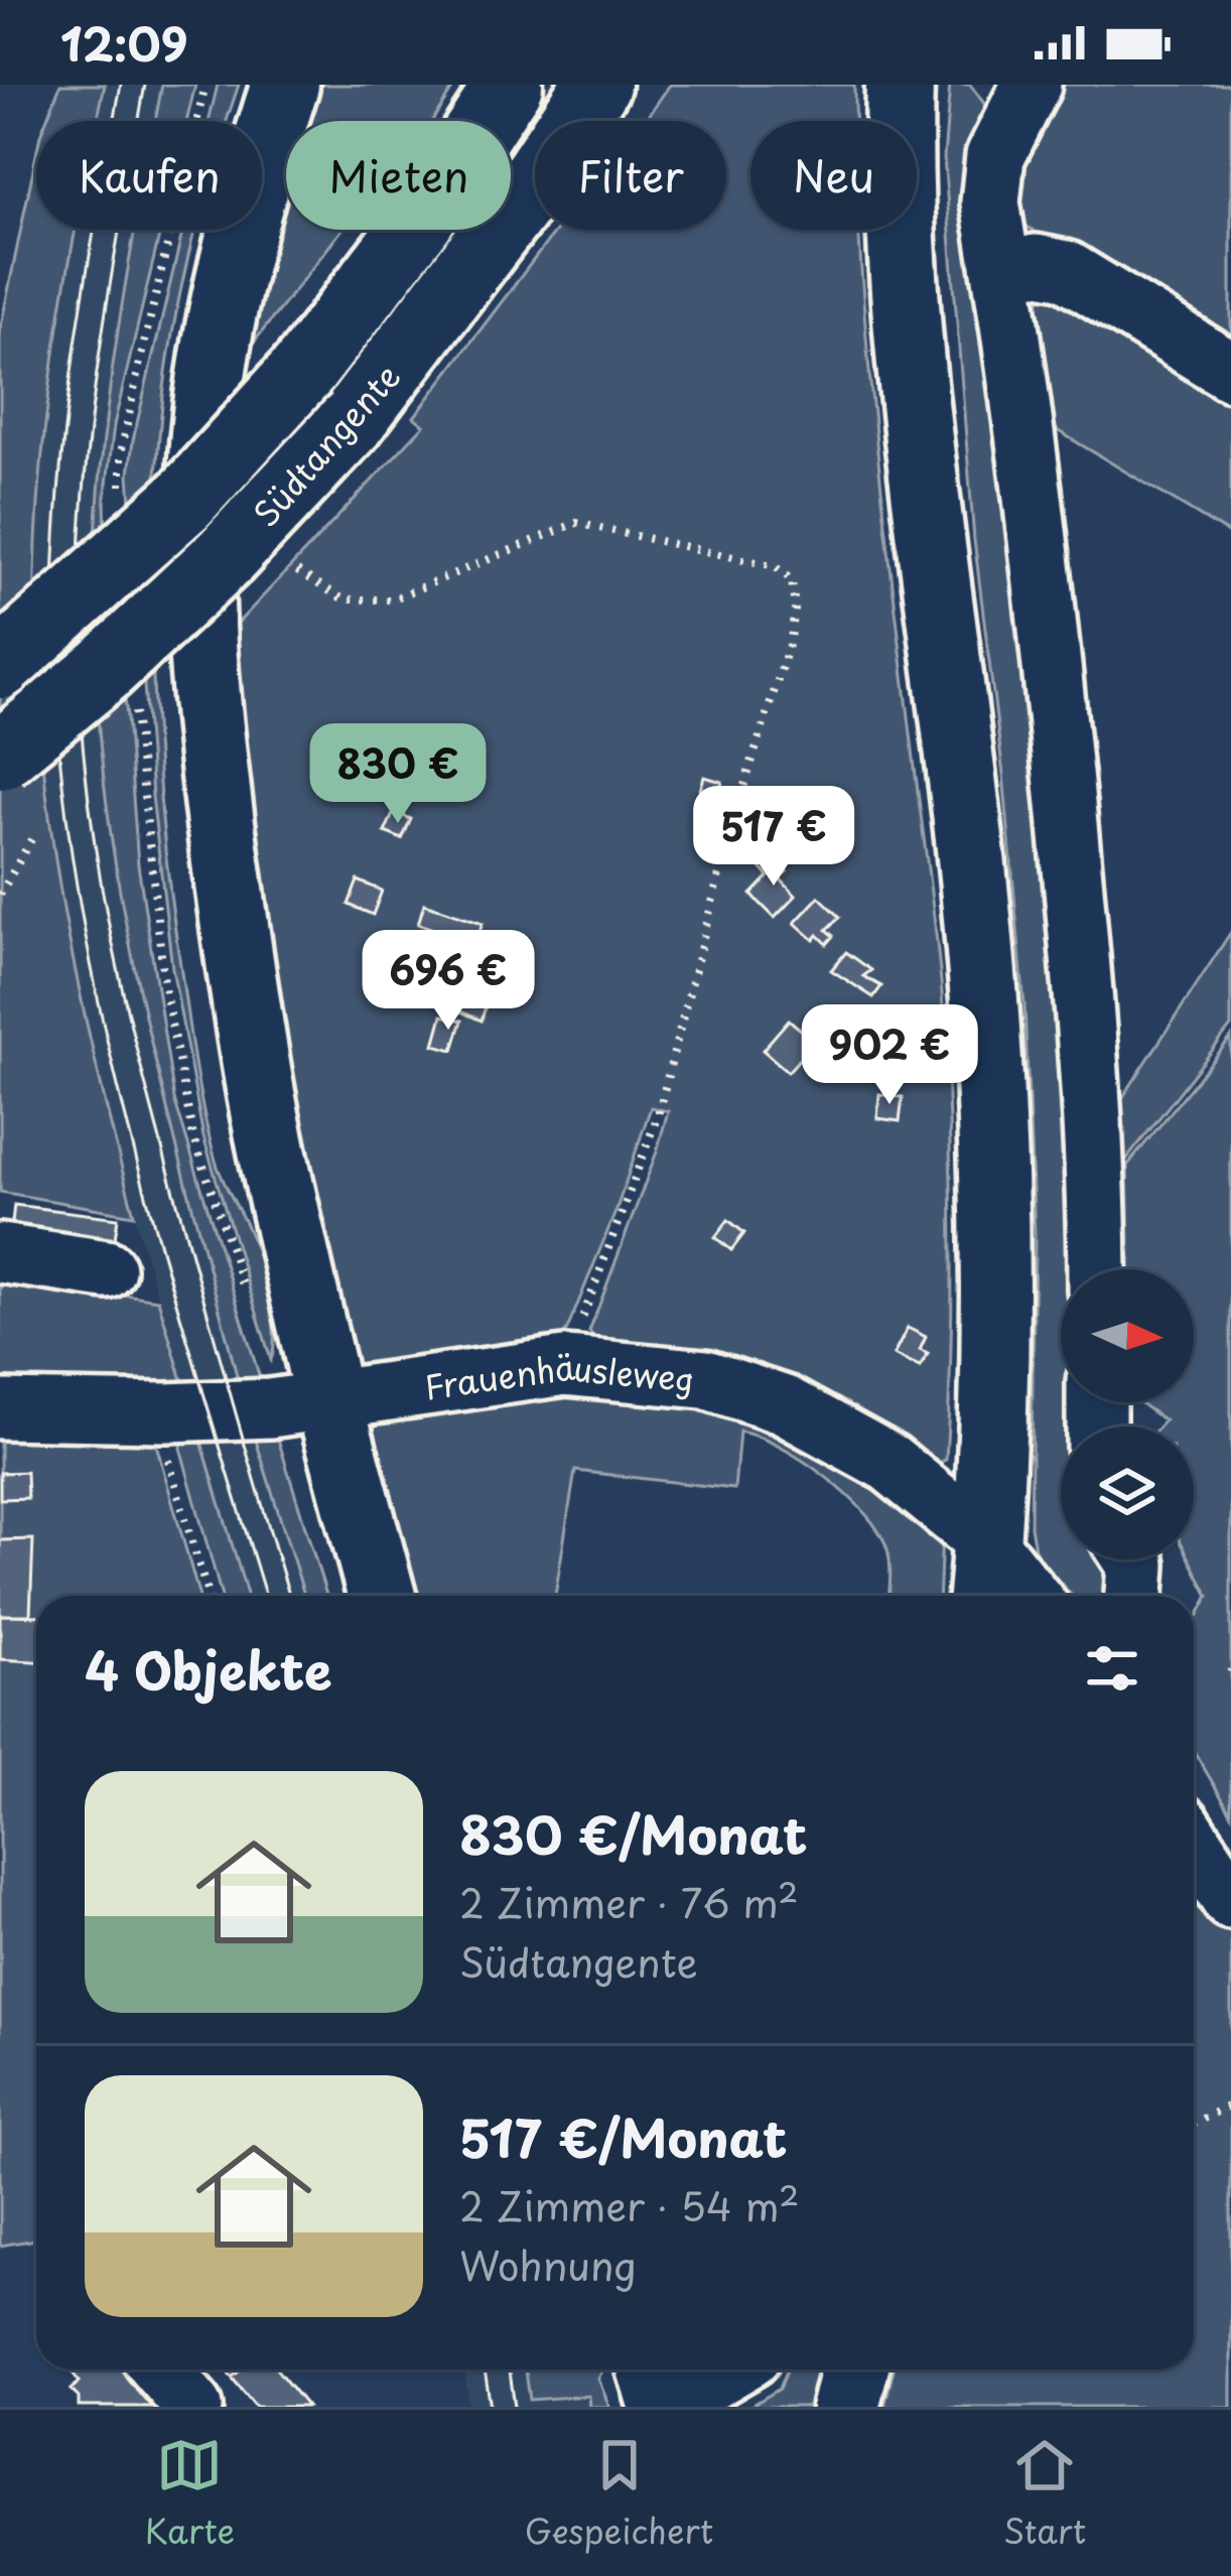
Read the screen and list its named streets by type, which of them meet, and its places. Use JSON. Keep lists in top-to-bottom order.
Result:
{
  "streets": {
    "main road": ["Südtangente"],
    "street": ["Frauenhäusleweg"]
  },
  "north": "right",
  "page": {
    "status": "12:09",
    "chip": [
      "Kaufen",
      "Mieten",
      "Filter",
      "Neu"
    ],
    "price": [
      "830 €",
      "517 €",
      "696 €",
      "902 €"
    ],
    "heading": "4 Objekte",
    "list": [
      {
        "name": "830 €/Monat",
        "note": "2 Zimmer · 76 m² · Südtangente"
      },
      {
        "name": "517 €/Monat",
        "note": "2 Zimmer · 54 m² · Wohnung"
      }
    ],
    "tabs": ["Karte", "Gespeichert", "Start"]
  }
}
